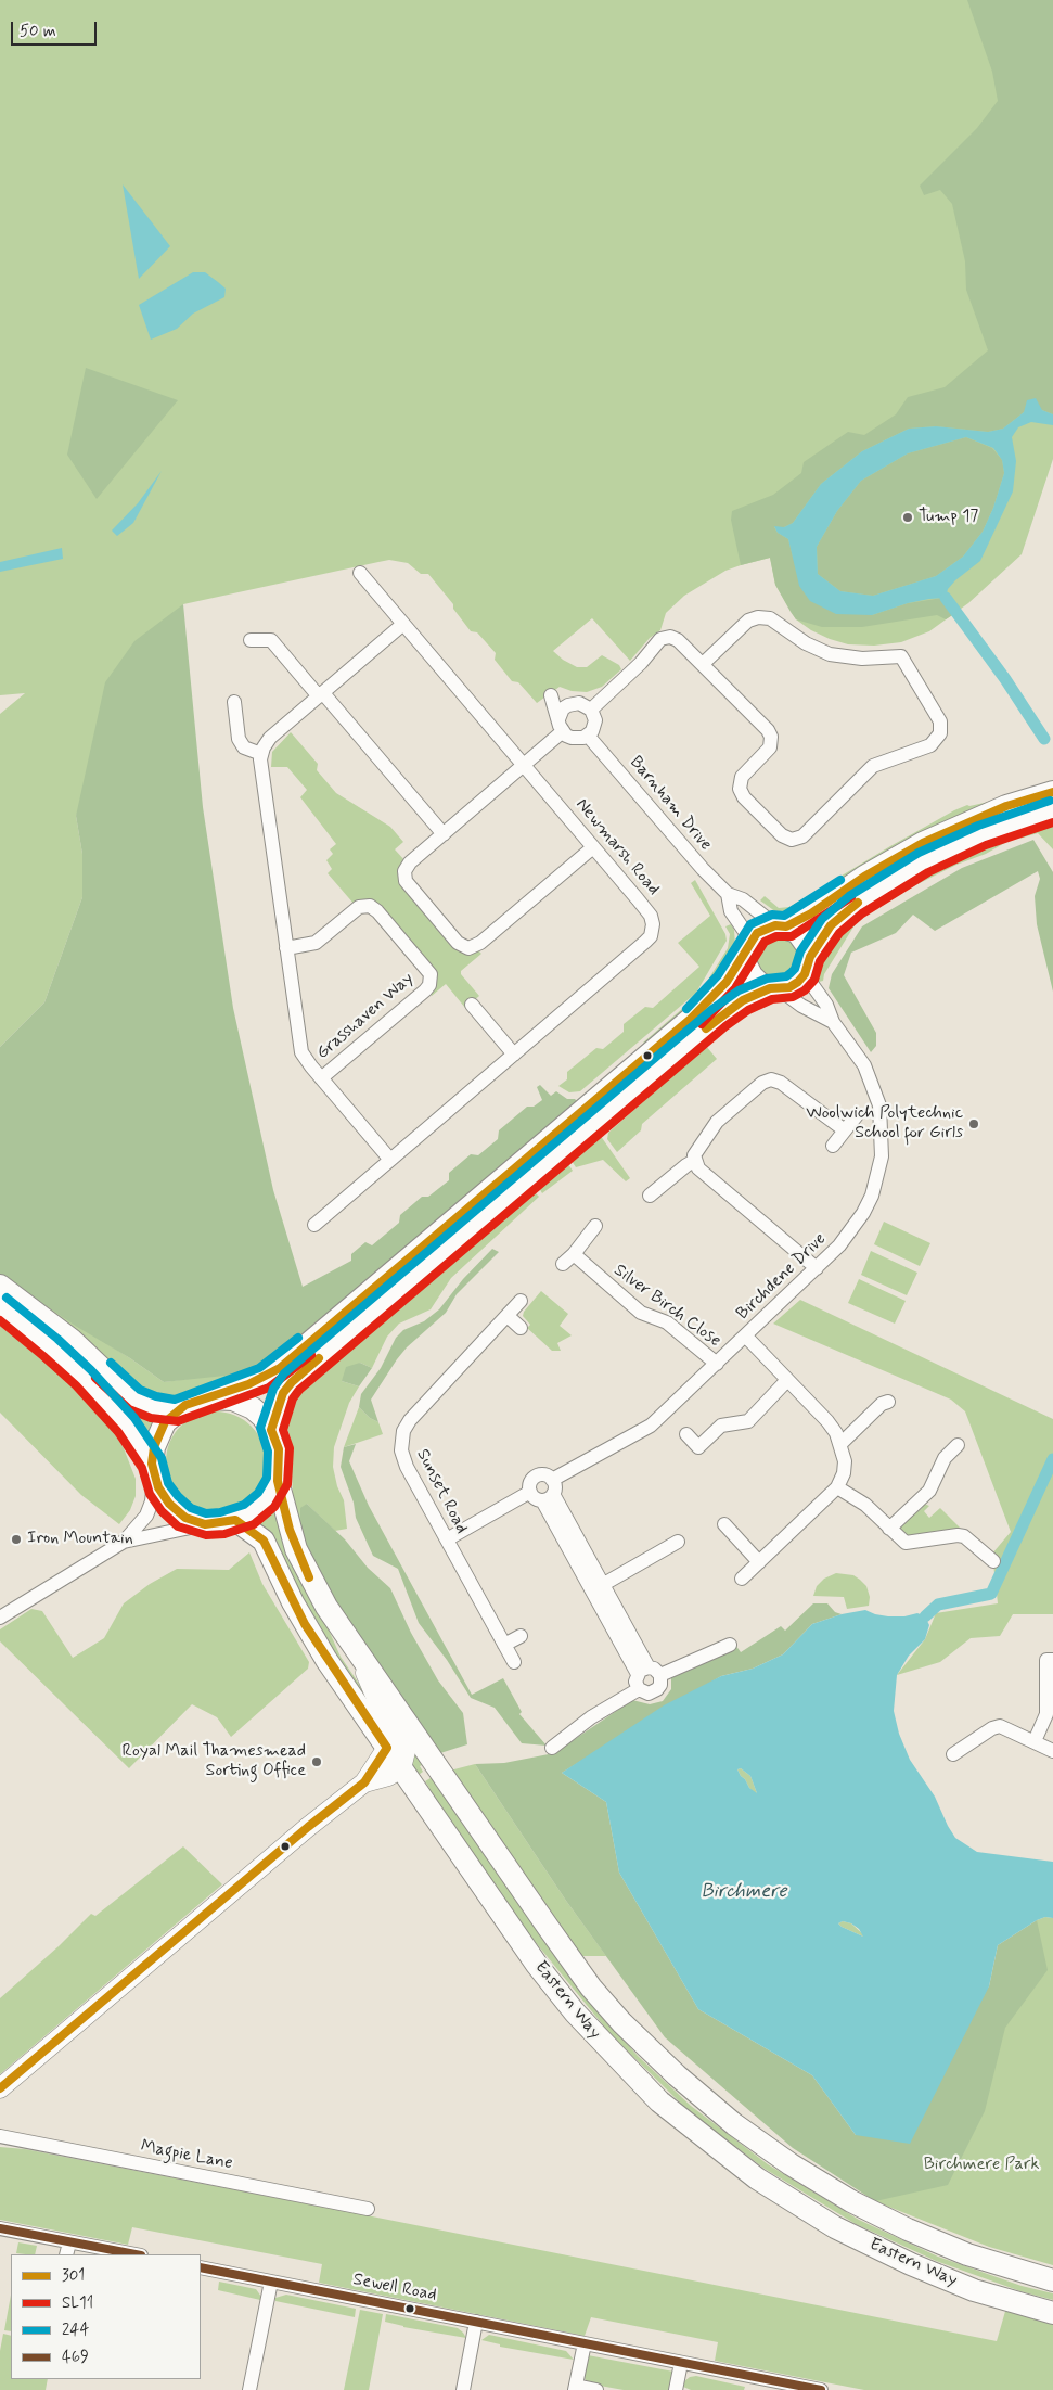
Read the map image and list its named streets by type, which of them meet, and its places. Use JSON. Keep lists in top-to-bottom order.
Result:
{
  "streets": {
    "main road": ["Eastern Way"],
    "street": [
      "Barnham Drive",
      "Newmarsh Road",
      "Grasshaven Way",
      "Birchdene Drive",
      "Silver Birch Close",
      "Sunset Road",
      "Magpie Lane",
      "Sewell Road"
    ]
  },
  "crossings": [
    ["Barnham Drive", "Birchdene Drive"],
    ["Birchdene Drive", "Silver Birch Close"],
    ["Birchdene Drive", "Sunset Road"]
  ],
  "water": ["Birchmere"],
  "parks": ["Birchmere Park"],
  "places": [
    "Tump 17",
    "Woolwich Polytechnic School for Girls",
    "Iron Mountain",
    "Royal Mail Thamesmead Sorting Office"
  ],
  "lines": [
    "transit line 301",
    "transit line 244",
    "transit line SL11",
    "transit line 469"
  ],
  "legend": [
    "301",
    "SL11",
    "244",
    "469"
  ],
  "scale_bar": "50 m"
}
